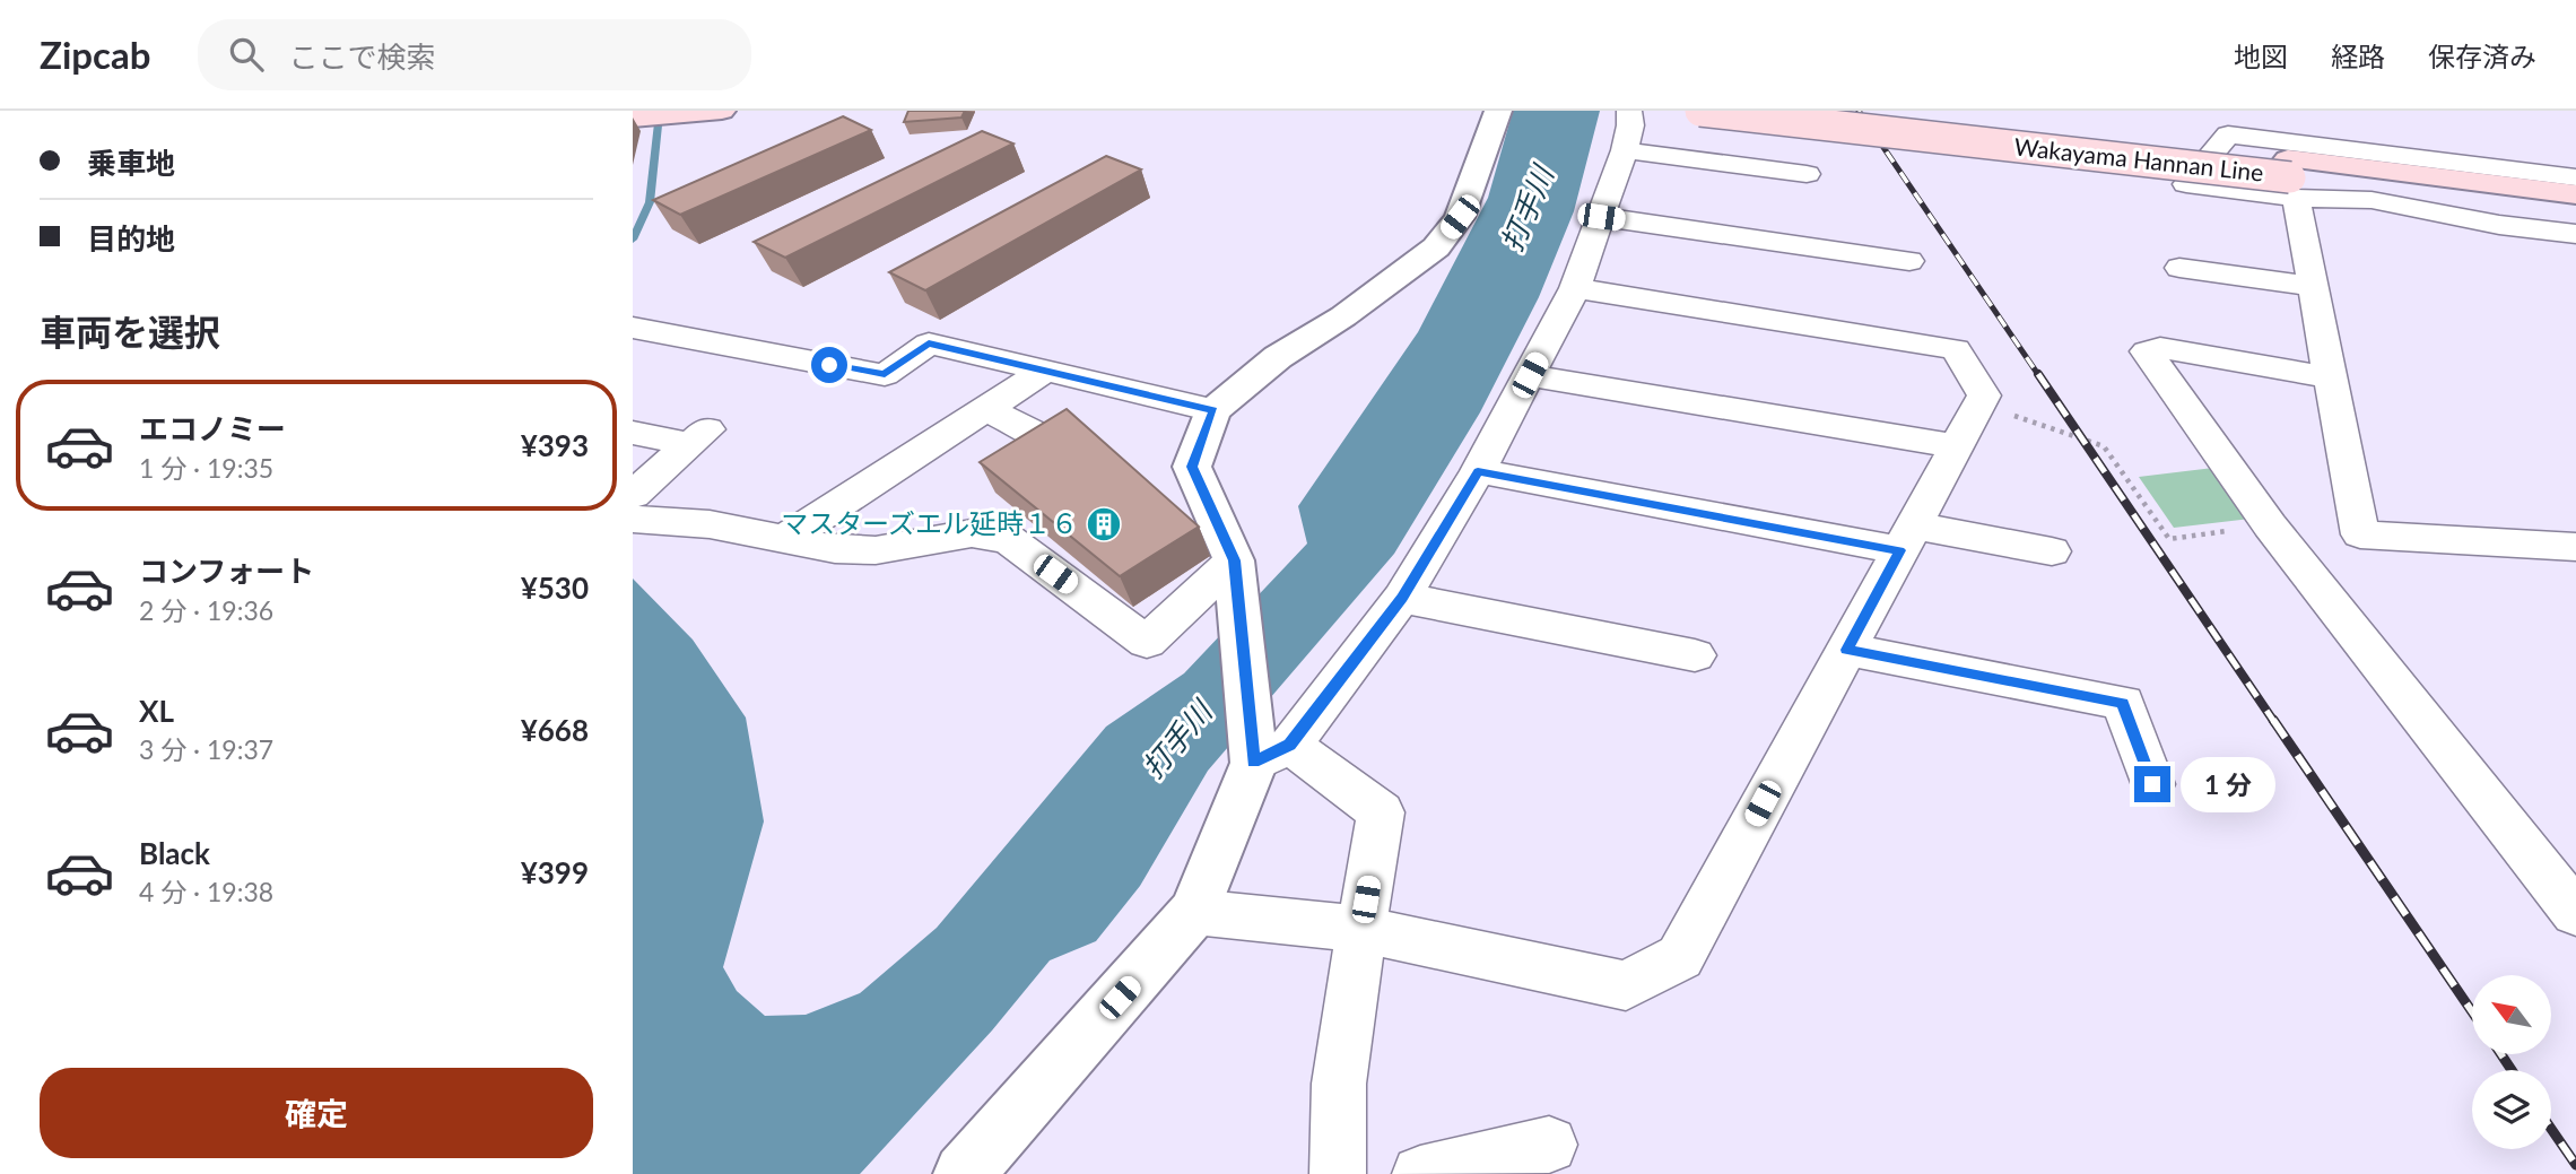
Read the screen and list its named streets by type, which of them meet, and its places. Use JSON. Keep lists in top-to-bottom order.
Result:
{
  "streets": {
    "main road": ["Wakayama Hannan Line"]
  },
  "water": ["打手川"],
  "places": {
    "building": ["マスターズエル延時１６"]
  },
  "north": "top left",
  "page": {
    "header": "Zipcab",
    "search": "ここで検索",
    "nav": ["地図", "経路", "保存済み"],
    "banner": ["乗車地", "目的地"],
    "heading": "車両を選択",
    "list": [
      {
        "name": "エコノミー",
        "note": "1 分 · 19:35",
        "value": "¥393"
      },
      {
        "name": "コンフォート",
        "note": "2 分 · 19:36",
        "value": "¥530"
      },
      {
        "name": "XL",
        "note": "3 分 · 19:37",
        "value": "¥668"
      },
      {
        "name": "Black",
        "note": "4 分 · 19:38",
        "value": "¥399"
      }
    ],
    "bubble": "1 分",
    "buttons": "確定"
  }
}
